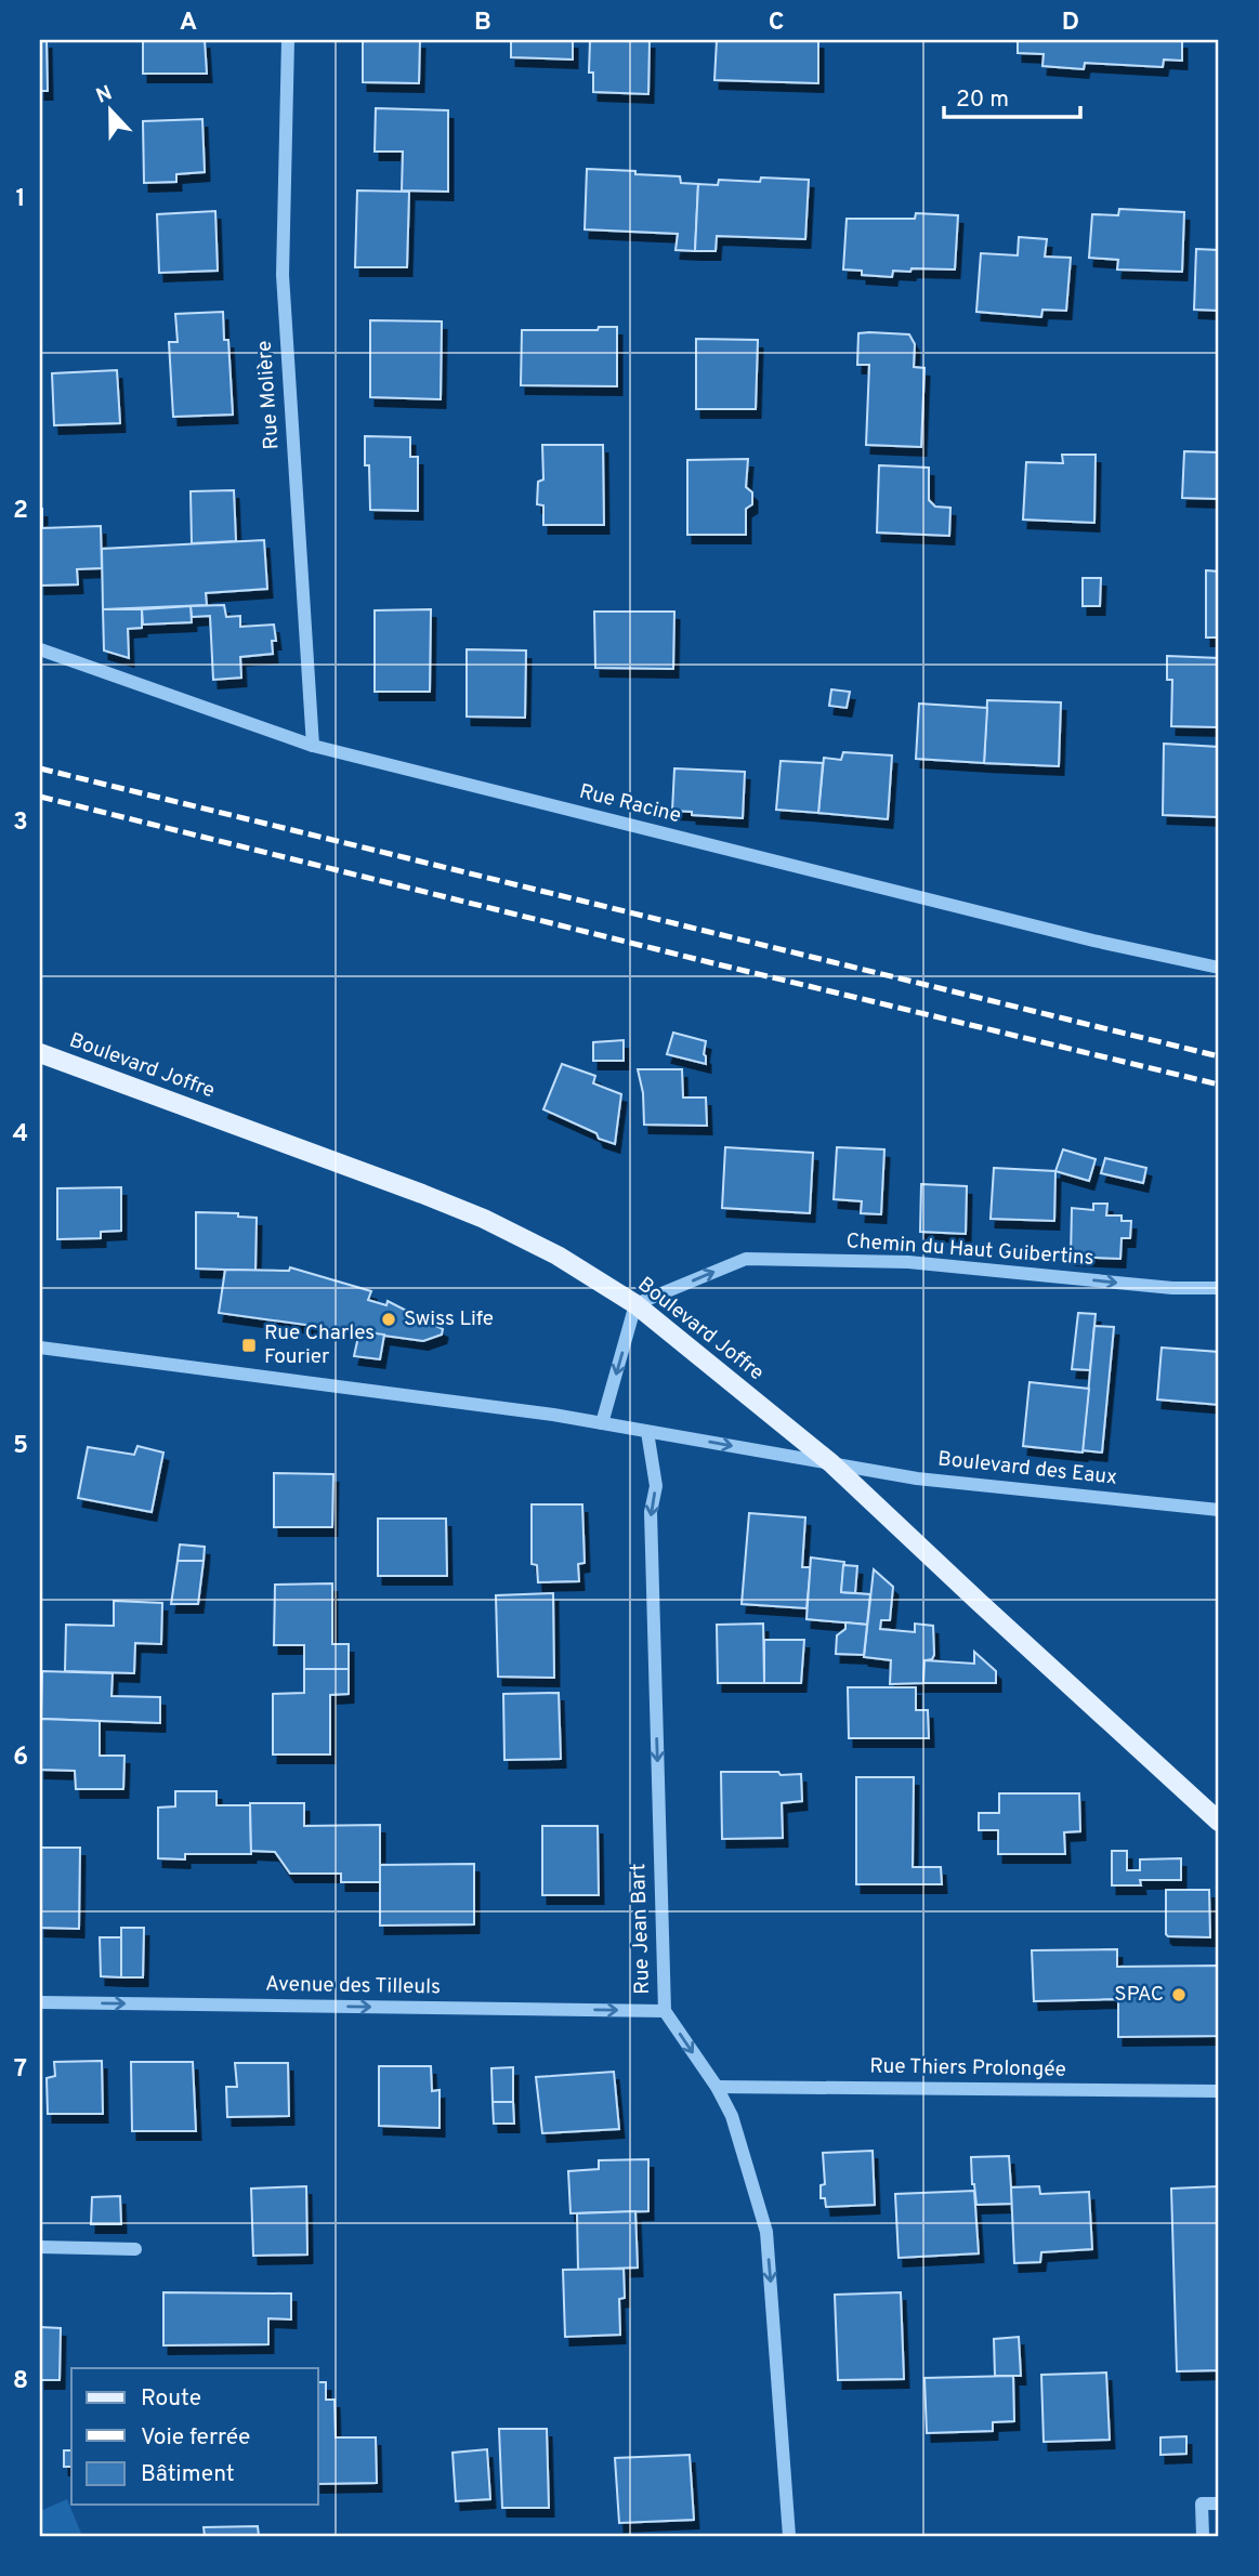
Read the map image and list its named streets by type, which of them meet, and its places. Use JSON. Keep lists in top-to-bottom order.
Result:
{
  "streets": {
    "main road": ["Boulevard Joffre"],
    "street": [
      "Rue Molière",
      "Rue Racine",
      "Chemin du Haut Guibertins",
      "Boulevard des Eaux",
      "Rue Jean Bart",
      "Avenue des Tilleuls",
      "Rue Thiers Prolongée"
    ]
  },
  "crossings": [
    ["Rue Molière", "Rue Racine"],
    ["Boulevard Joffre", "Chemin du Haut Guibertins"],
    ["Boulevard Joffre", "Boulevard des Eaux"],
    ["Rue Jean Bart", "Avenue des Tilleuls"],
    ["Rue Jean Bart", "Rue Thiers Prolongée"]
  ],
  "one_way": ["Chemin du Haut Guibertins", "Rue Jean Bart", "Avenue des Tilleuls"],
  "places": {
    "other": ["Swiss Life", "SPAC"],
    "transit": ["Rue Charles Fourier"]
  },
  "legend": ["Route", "Voie ferrée", "Bâtiment"],
  "scale_bar": "20 m",
  "north": "top",
  "grid": {
    "columns": [
      "A",
      "B",
      "C",
      "D"
    ],
    "rows": [
      "1",
      "2",
      "3",
      "4",
      "5",
      "6",
      "7",
      "8"
    ]
  }
}
